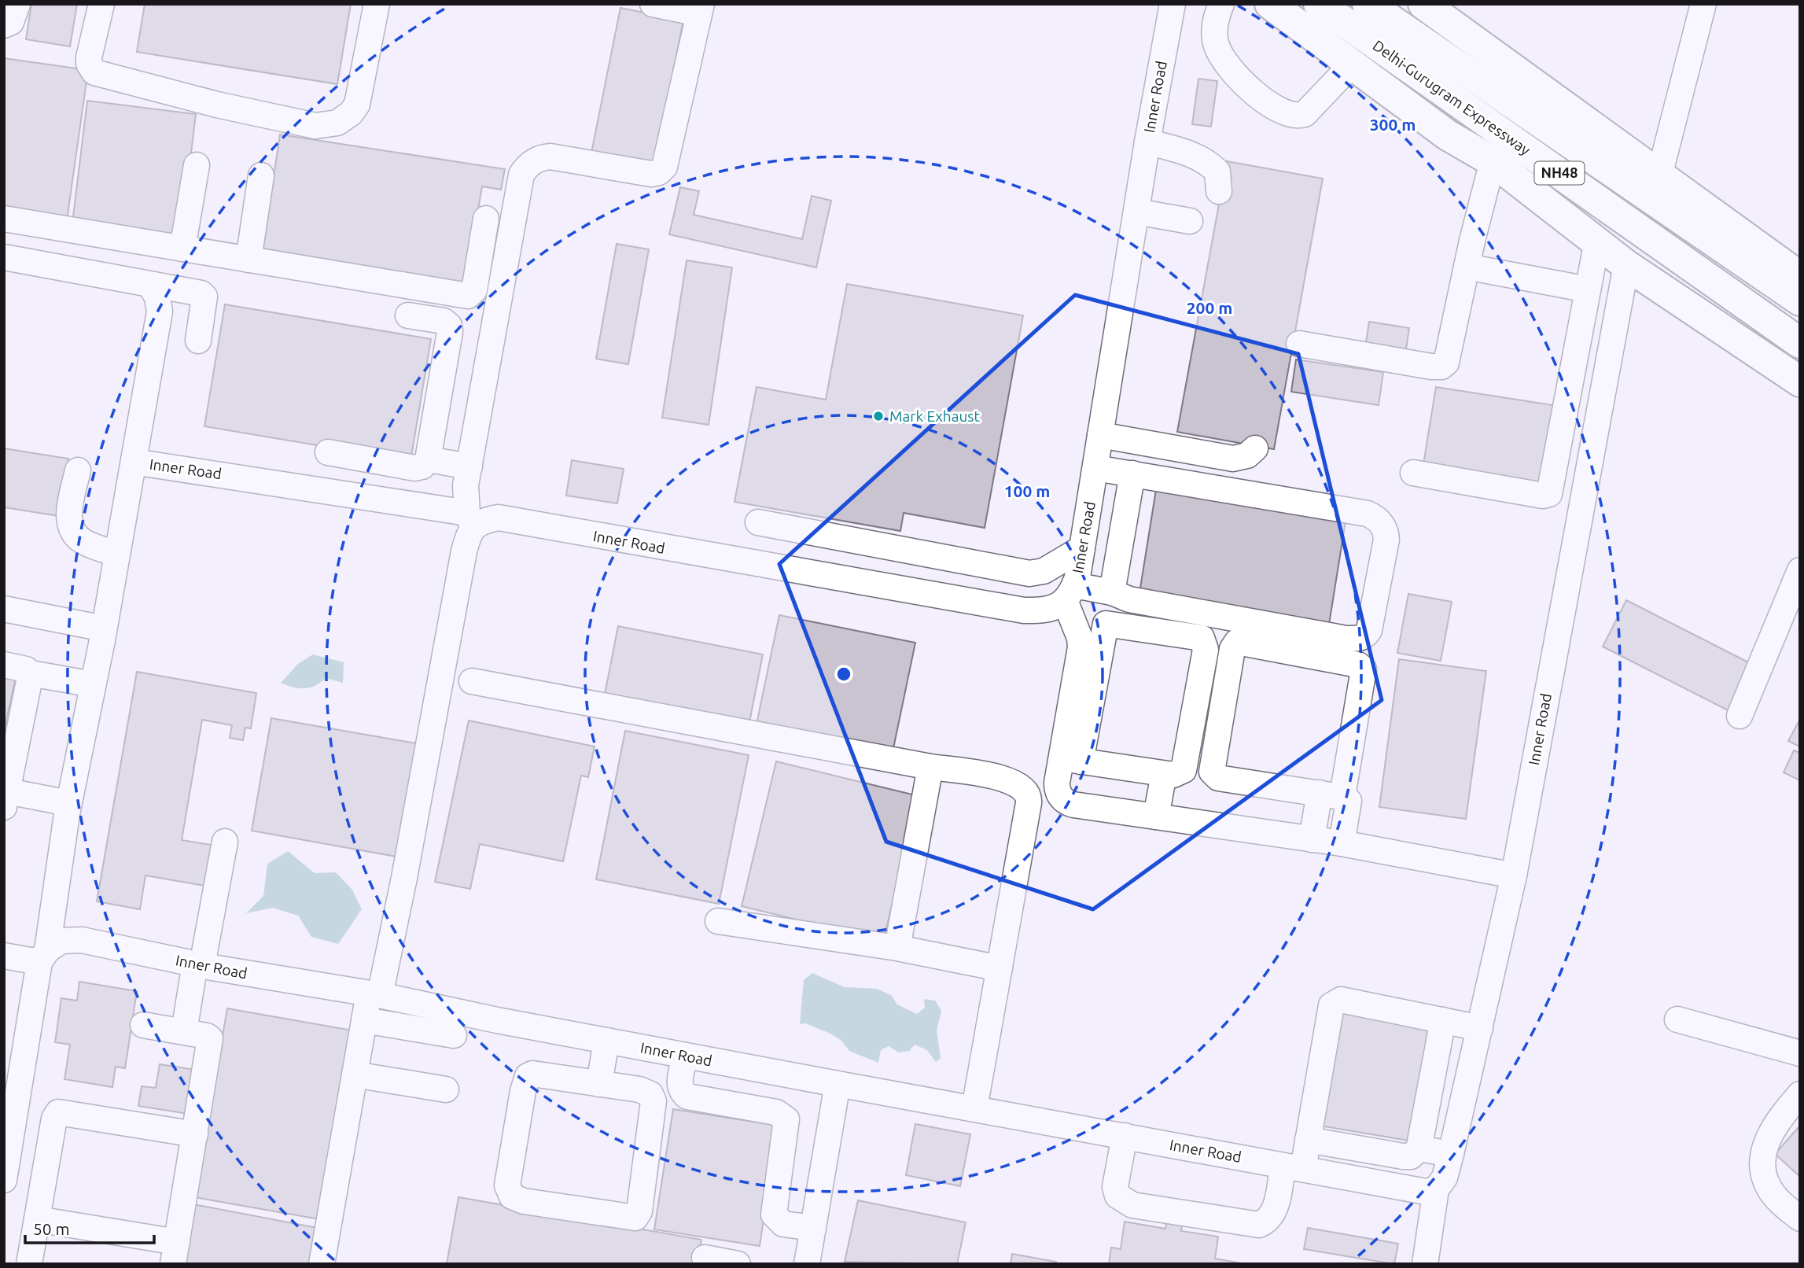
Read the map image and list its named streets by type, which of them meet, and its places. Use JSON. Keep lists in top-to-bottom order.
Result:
{
  "streets": {
    "main road": ["Delhi-Gurugram Expressway", "NH48"],
    "street": ["Inner Road"]
  },
  "places": ["Mark Exhaust"],
  "scale_bar": "50 m",
  "rings": ["300 m", "200 m", "100 m"]
}
